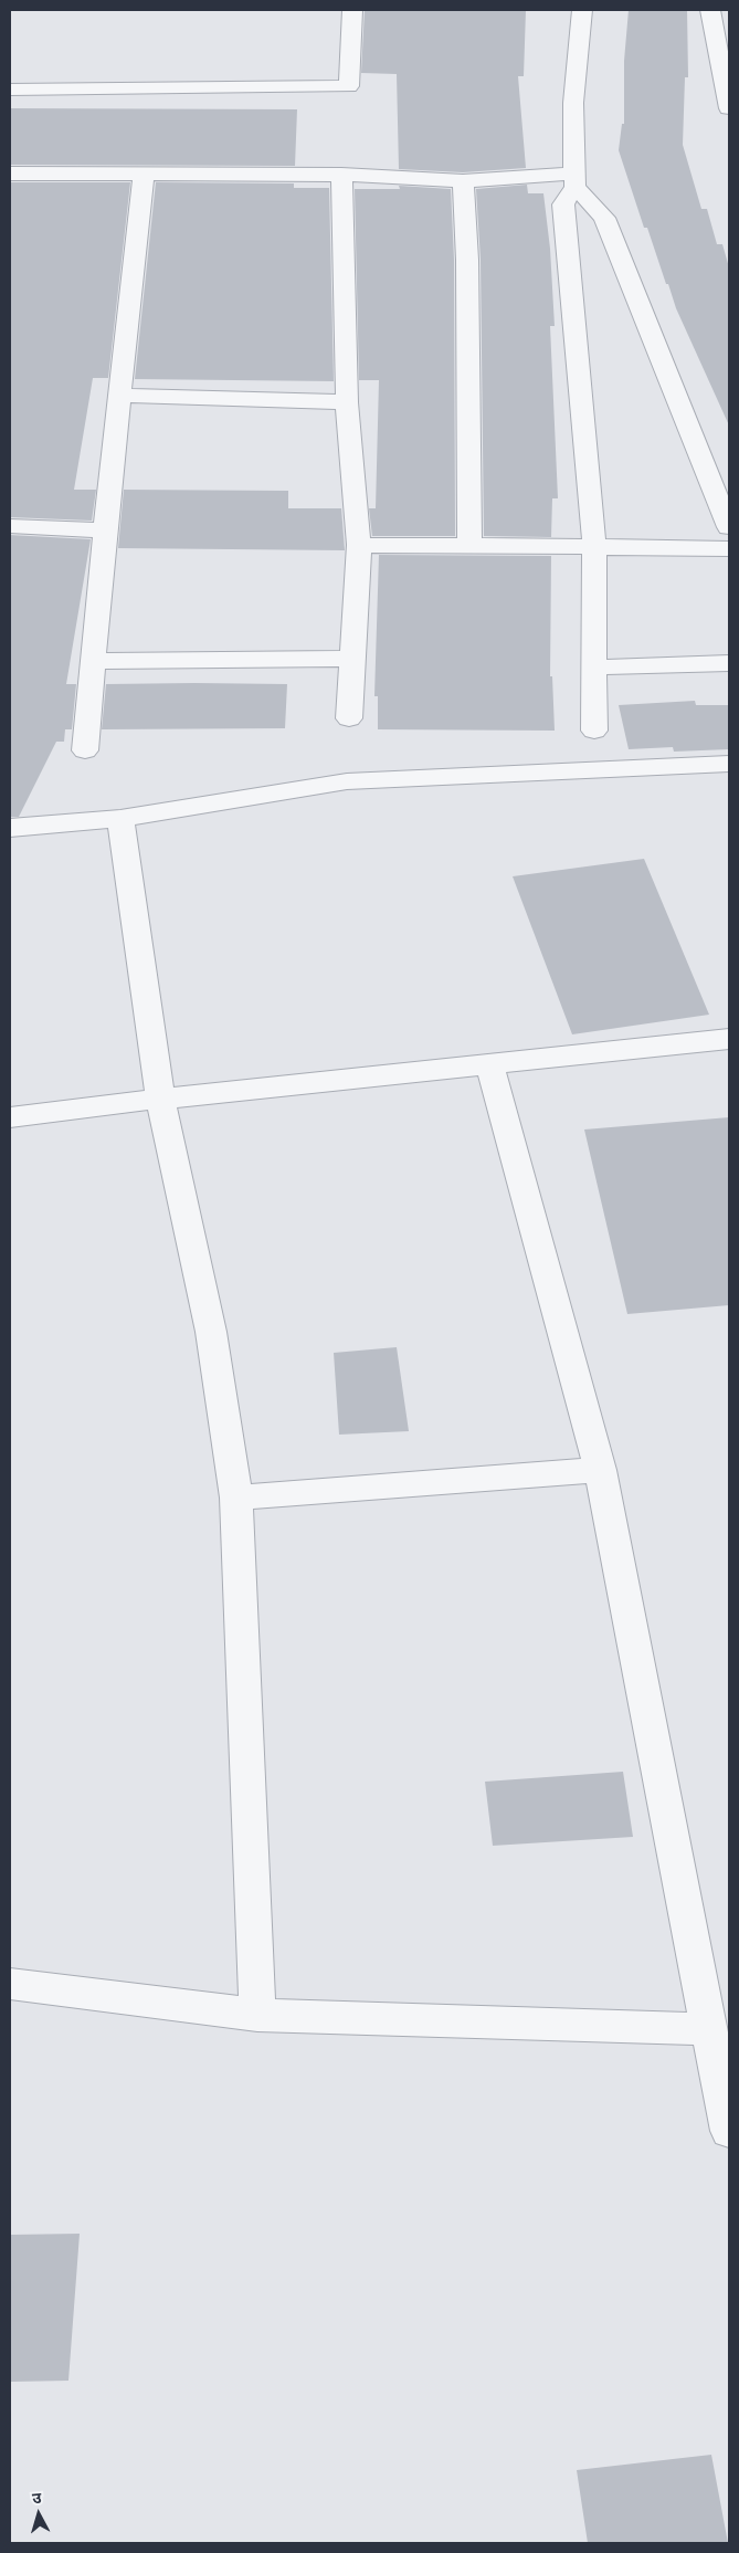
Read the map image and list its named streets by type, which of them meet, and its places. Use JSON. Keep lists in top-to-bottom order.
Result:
{
  "north": "top"
}
